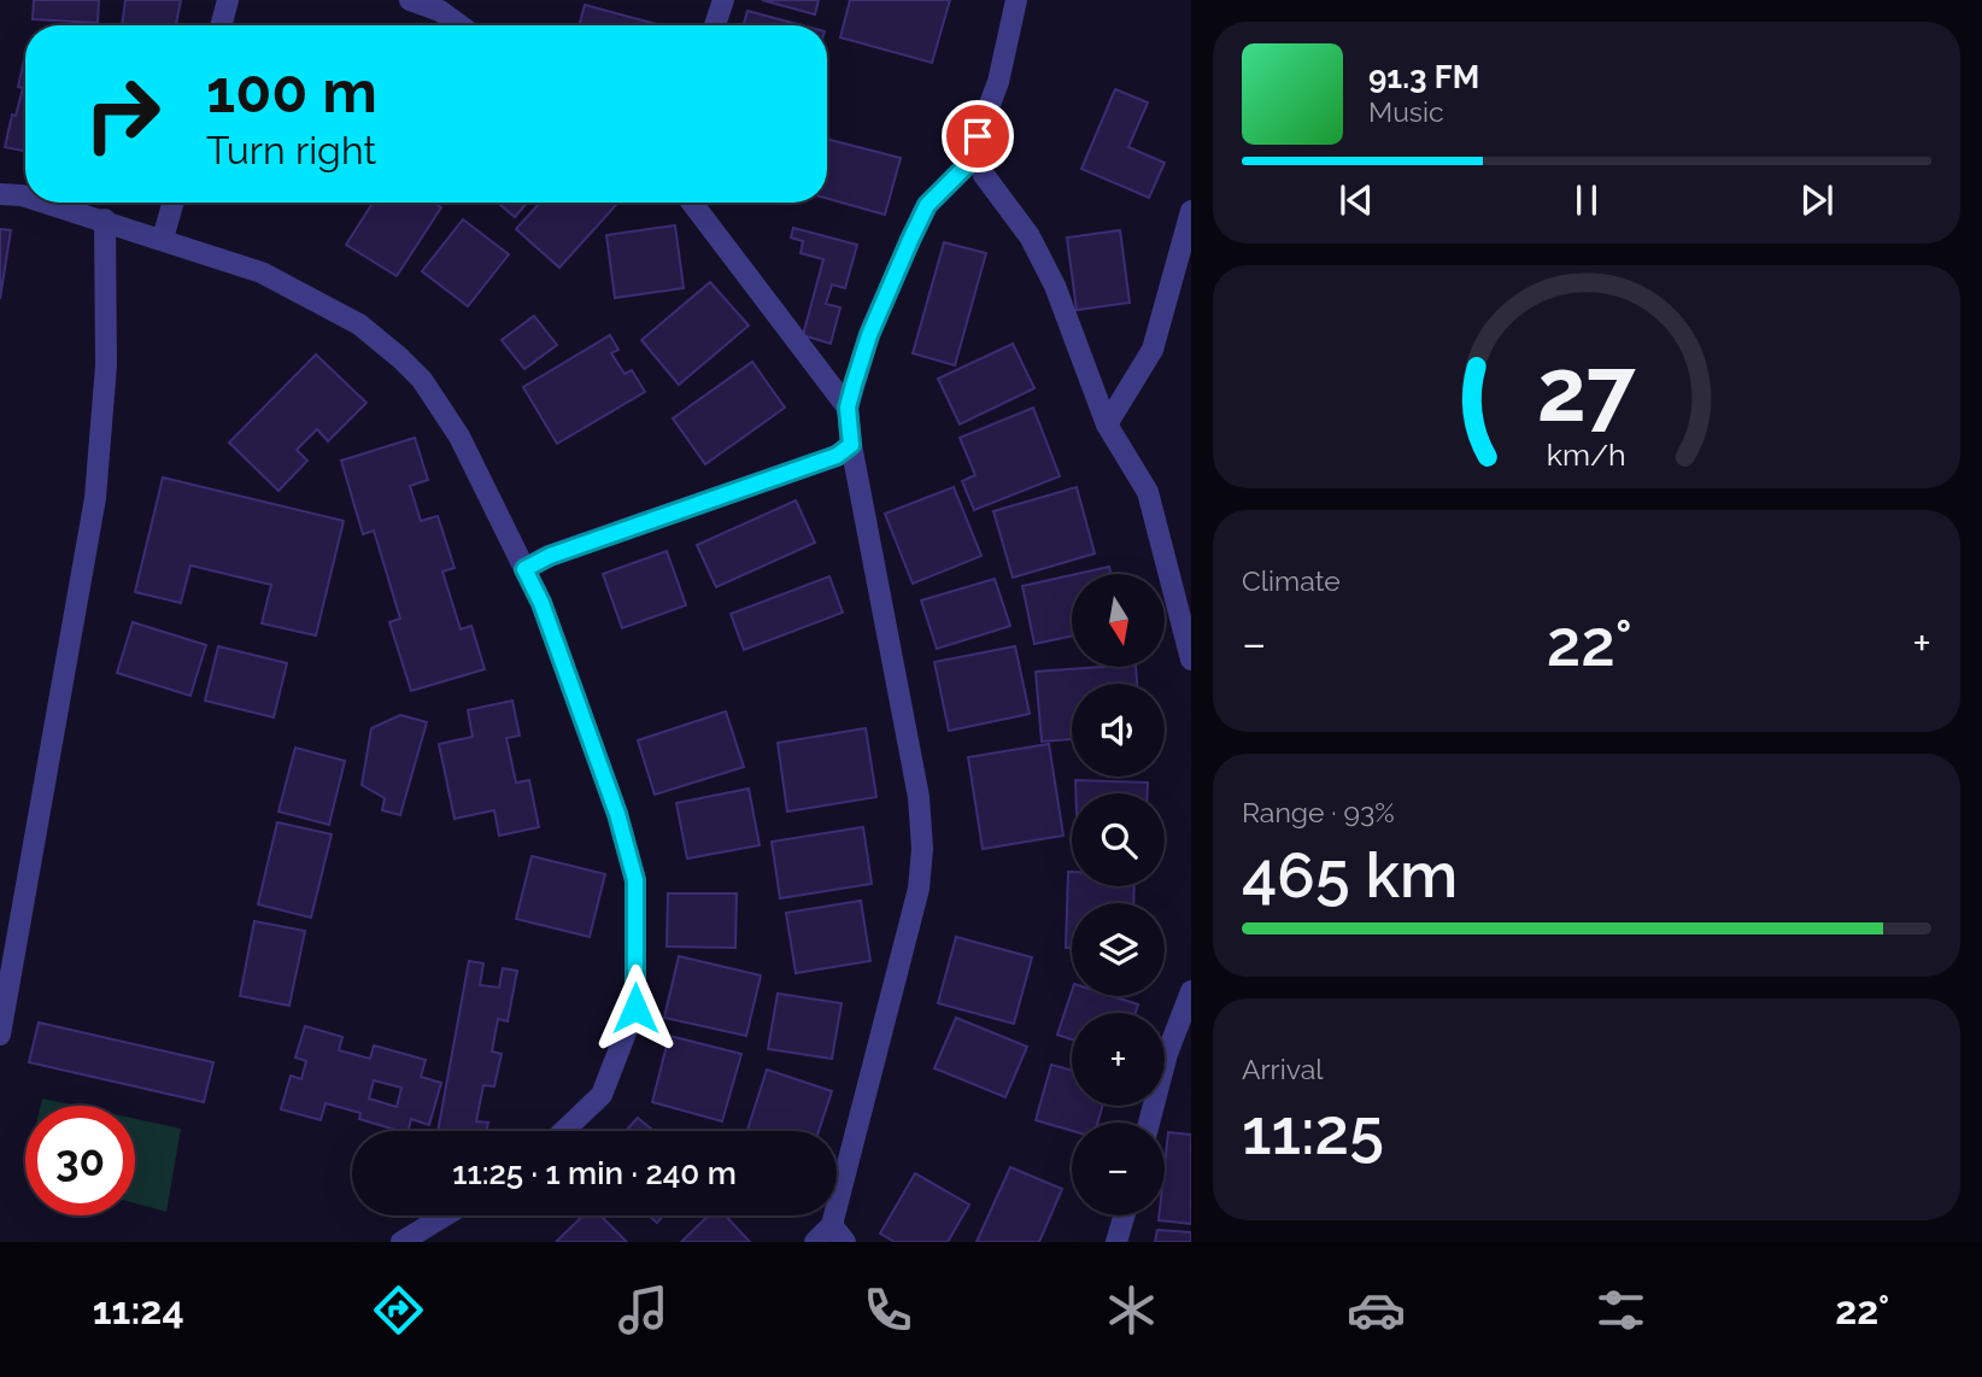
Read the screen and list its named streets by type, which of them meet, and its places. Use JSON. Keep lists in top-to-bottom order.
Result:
{
  "north": "bottom",
  "page": {
    "turn": ["100 m", "Turn right"],
    "song": ["91.3 FM", "Music"],
    "tile": [
      "Climate",
      ["Range · 93%", "465 km"],
      ["Arrival", "11:25"]
    ],
    "map_buttons": ["+", "−"],
    "heat": ["−", "22°", "+"],
    "limit": "30",
    "trip": "11:25 · 1 min · 240 m",
    "tabs": ["11:24", "22°"],
    "gauge": ["27", "km/h"]
  }
}
